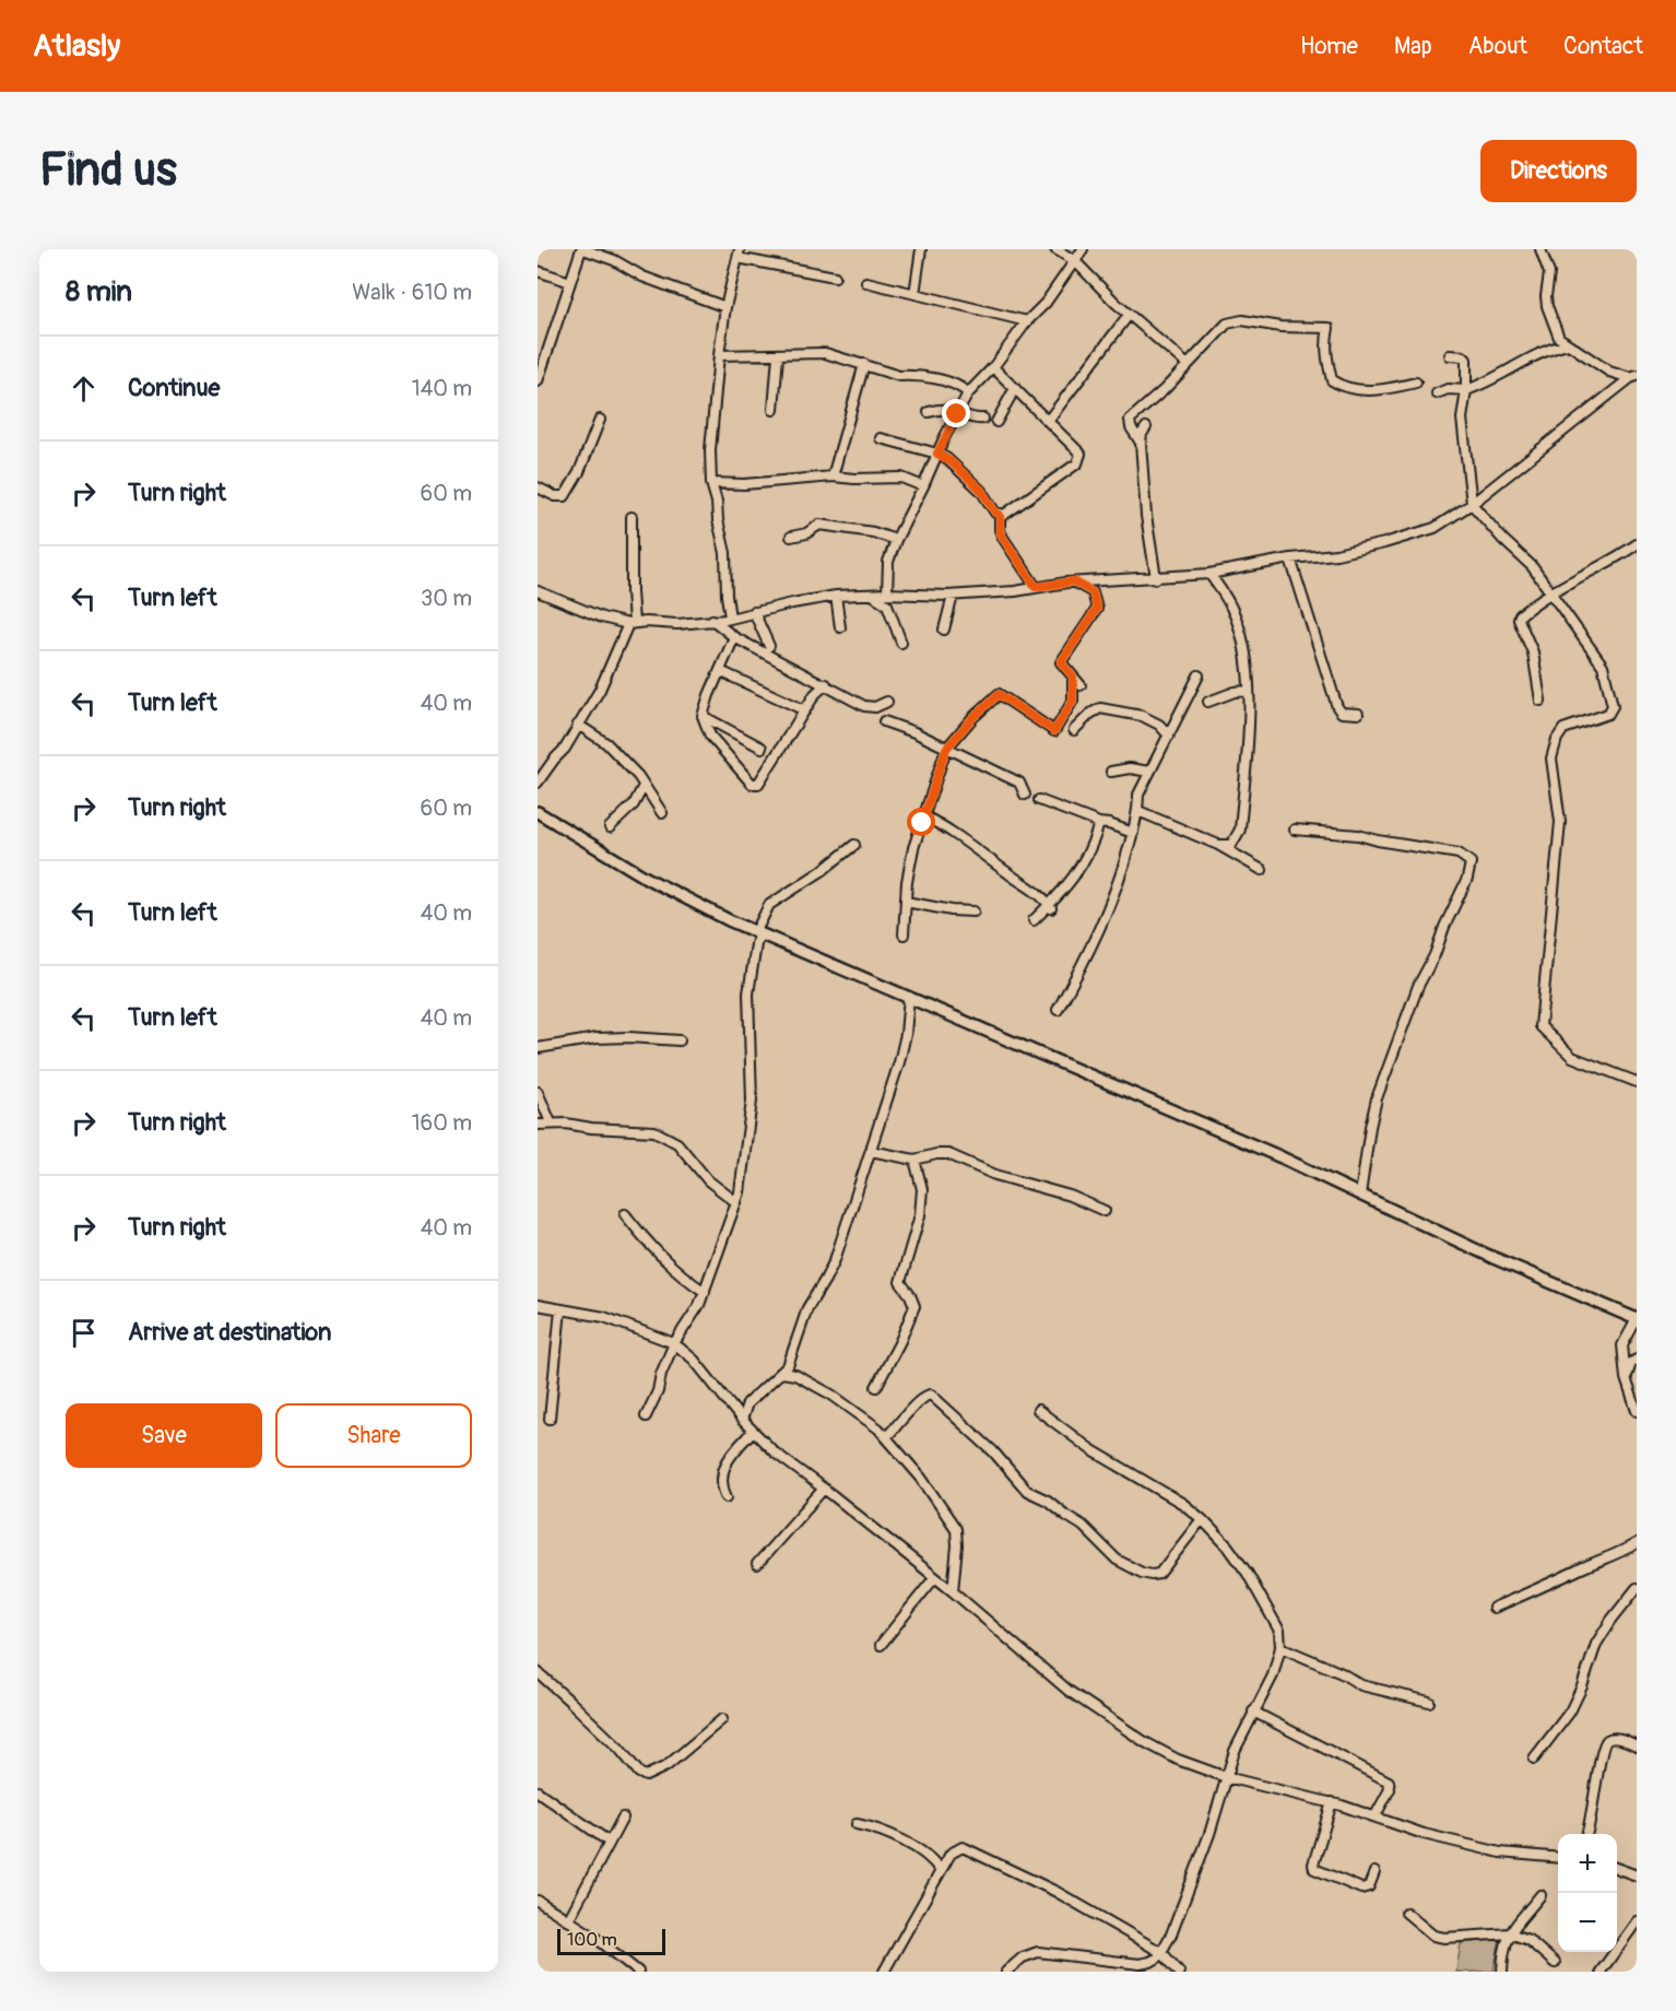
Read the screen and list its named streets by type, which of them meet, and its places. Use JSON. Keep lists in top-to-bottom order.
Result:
{
  "scale_bar": "100 m",
  "page": {
    "header": "Atlasly",
    "nav": [
      "Home",
      "Map",
      "About",
      "Contact"
    ],
    "buttons": [
      "Directions",
      ["Save", "Share"]
    ],
    "title": "Find us",
    "heading": ["8 min", "Walk · 610 m"],
    "list": [
      ["Continue", "140 m"],
      ["Turn right", "60 m"],
      ["Turn left", "30 m"],
      ["Turn left", "40 m"],
      ["Turn right", "60 m"],
      ["Turn left", "40 m"],
      ["Turn left", "40 m"],
      ["Turn right", "160 m"],
      ["Turn right", "40 m"],
      "Arrive at destination"
    ],
    "map_buttons": ["+", "−"],
    "scale": "100 m"
  }
}
